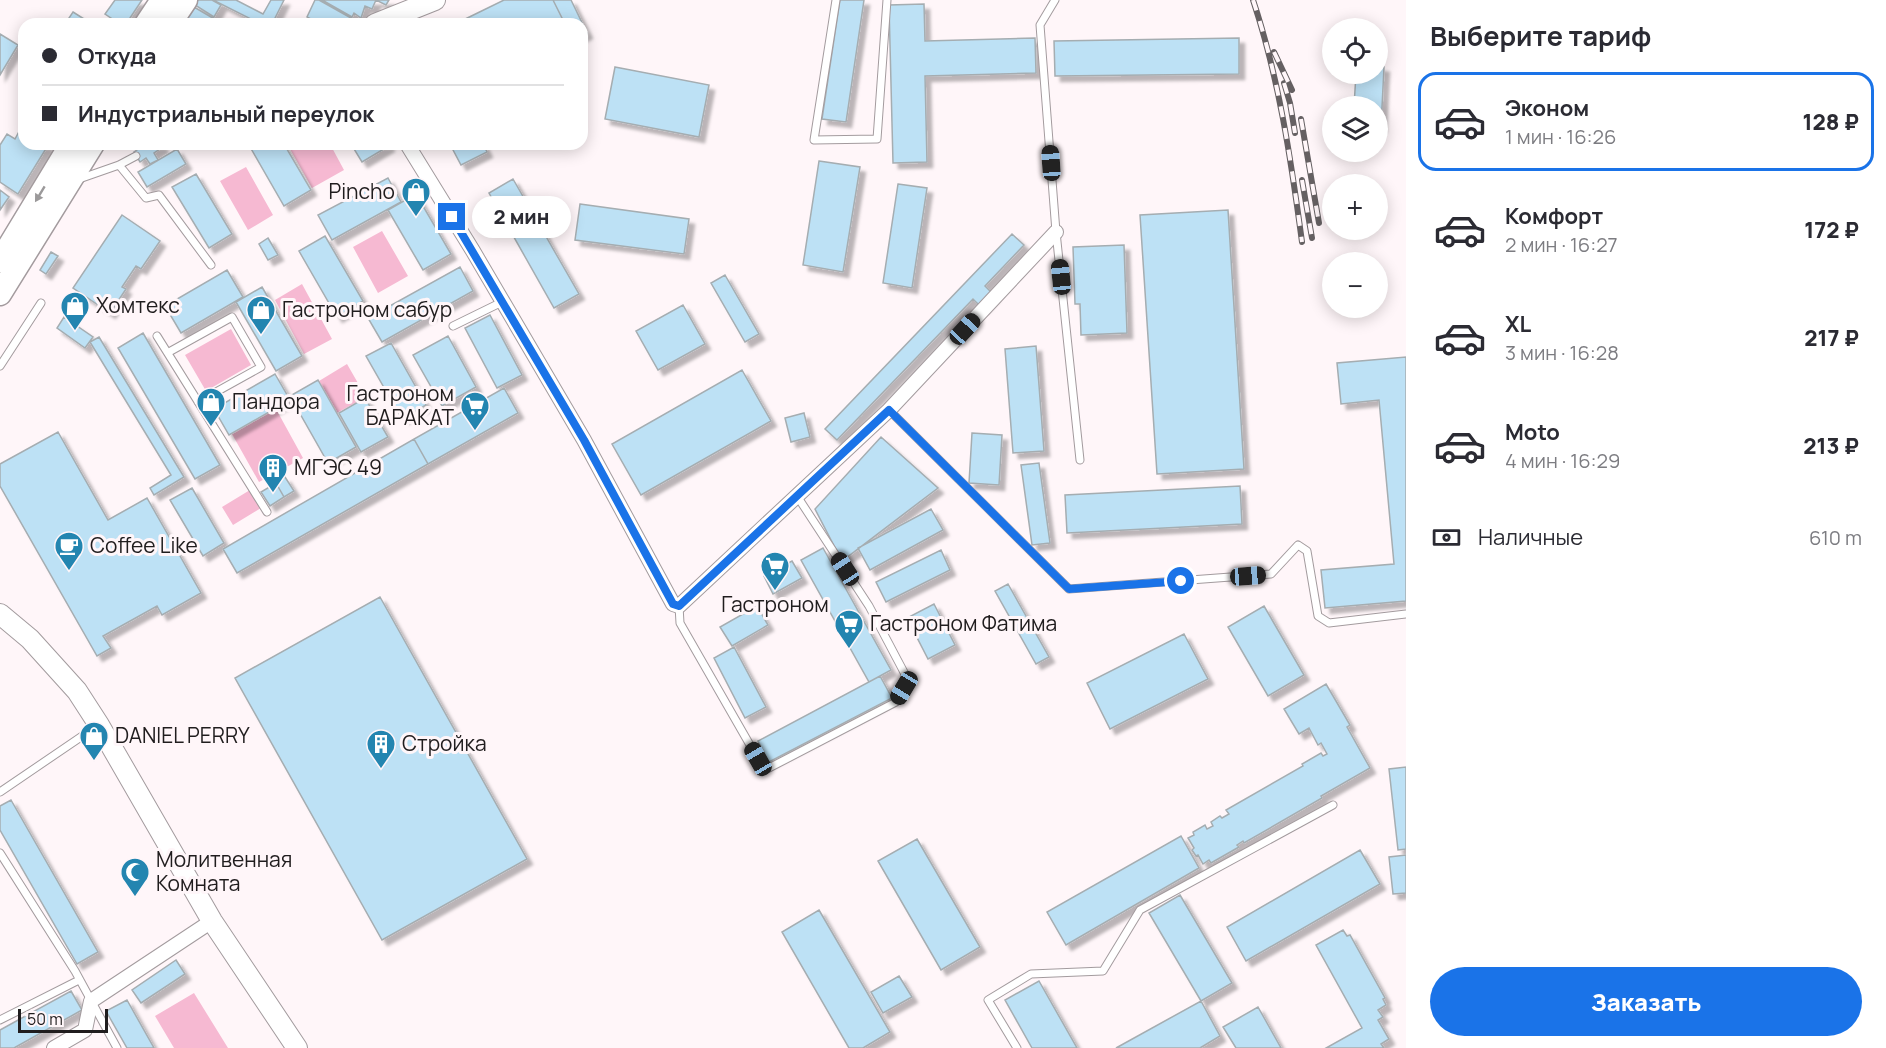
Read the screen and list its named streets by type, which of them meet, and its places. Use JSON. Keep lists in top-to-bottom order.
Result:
{
  "places": {
    "shop": [
      "Pincho",
      "Хомтекс",
      "Гастроном сабур",
      "Пандора",
      "DANIEL PERRY"
    ],
    "supermarket": ["Гастроном БАРАКАТ", "Гастроном", "Гастроном Фатима"],
    "building": ["МГЭС 49", "Стройка"],
    "cafe": ["Coffee Like"],
    "mosque": ["Молитвенная Комната"]
  },
  "scale_bar": "50 m",
  "page": {
    "heading": "Выберите тариф",
    "map_buttons": ["+", "−"],
    "banner": ["Откуда", "Индустриальный переулок"],
    "list": [
      {
        "name": "Эконом",
        "note": "1 мин · 16:26",
        "value": "128 ₽"
      },
      {
        "name": "Комфорт",
        "note": "2 мин · 16:27",
        "value": "172 ₽"
      },
      {
        "name": "XL",
        "note": "3 мин · 16:28",
        "value": "217 ₽"
      },
      {
        "name": "Moto",
        "note": "4 мин · 16:29",
        "value": "213 ₽"
      }
    ],
    "bubble": "2 мин",
    "pay": ["Наличные", "610 m"],
    "buttons": "Заказать",
    "scale": "50 m"
  }
}
